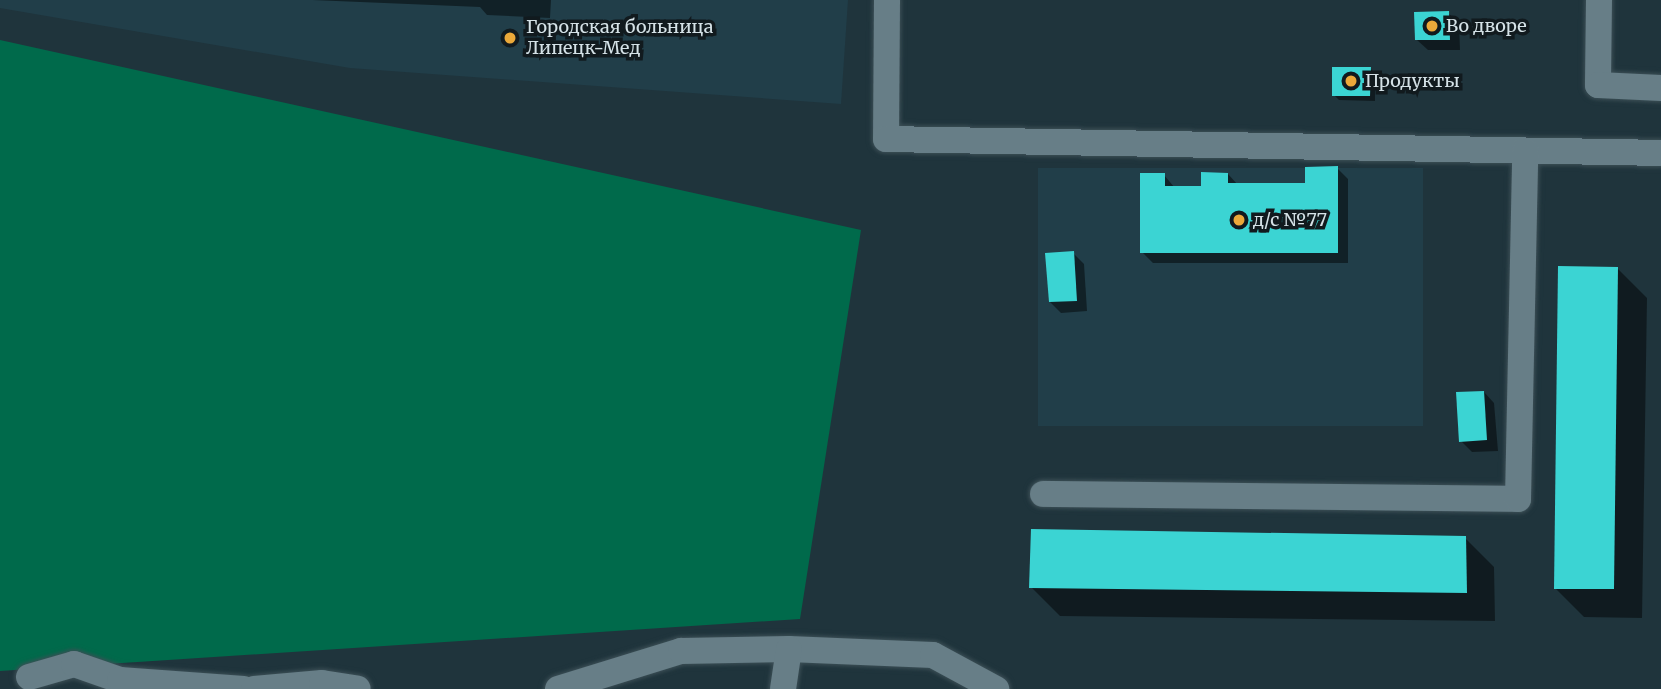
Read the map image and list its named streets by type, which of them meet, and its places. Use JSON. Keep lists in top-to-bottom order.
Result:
{
  "places": [
    "Во дворе",
    "Городская больница Липецк-Мед",
    "Продукты",
    "д/с №77"
  ]
}
